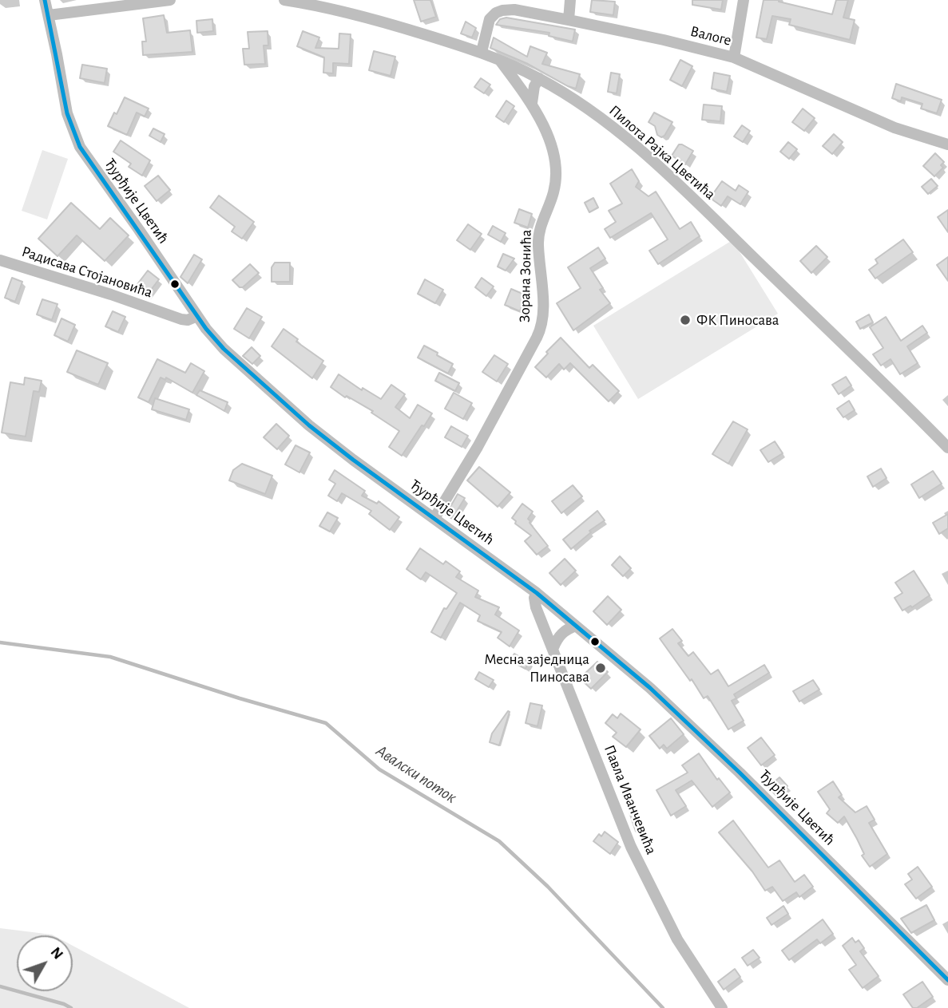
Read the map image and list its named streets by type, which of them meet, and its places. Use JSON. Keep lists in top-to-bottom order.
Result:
{
  "streets": {
    "street": [
      "Валоге",
      "Пилота Рајка Цветића",
      "Ђурђије Цветић",
      "Радисава Стојановића",
      "Зорана Зонића",
      "Павла Иванчевића"
    ]
  },
  "crossings": [
    ["Валоге", "Пилота Рајка Цветића"],
    ["Пилота Рајка Цветића", "Зорана Зонића"],
    ["Ђурђије Цветић", "Радисава Стојановића"],
    ["Ђурђије Цветић", "Зорана Зонића"],
    ["Ђурђије Цветић", "Павла Иванчевића"]
  ],
  "water": ["Авалски поток"],
  "places": ["ФК Пиносава", "Месна заједница Пиносава"],
  "north": "top right"
}
